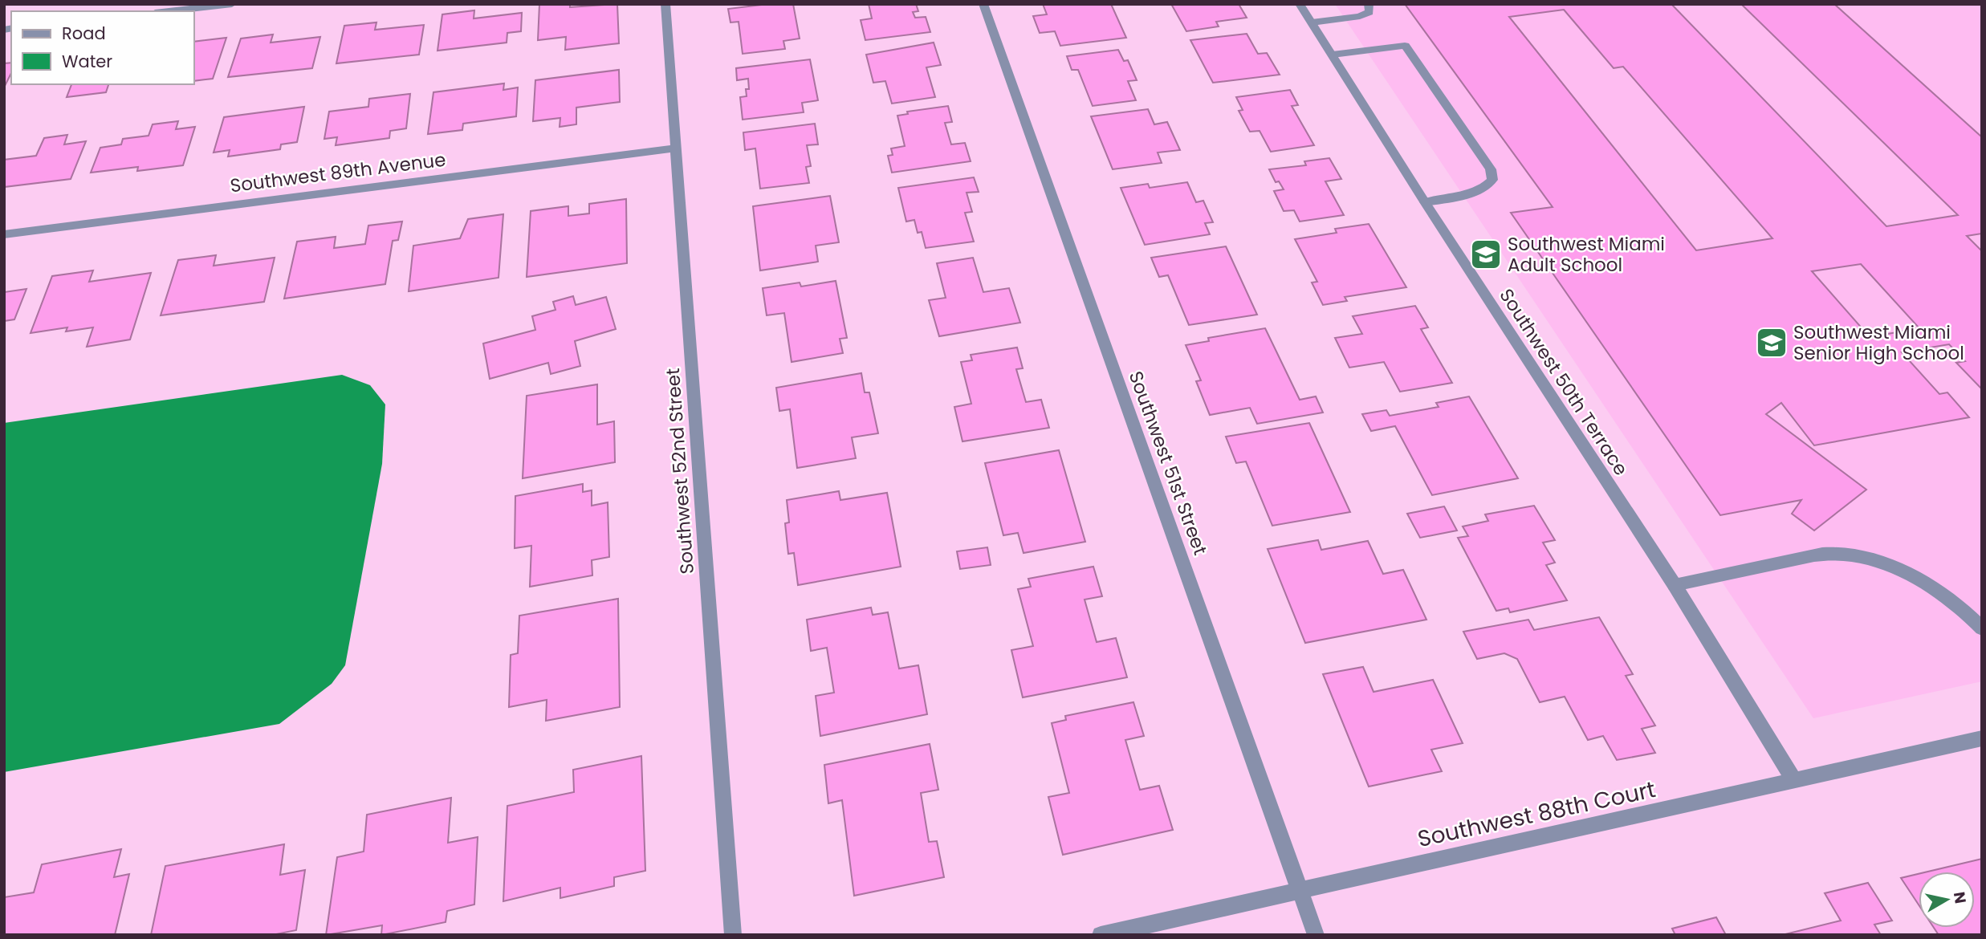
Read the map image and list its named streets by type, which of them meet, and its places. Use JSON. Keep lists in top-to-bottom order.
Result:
{
  "streets": {
    "street": [
      "Southwest 89th Avenue",
      "Southwest 50th Terrace",
      "Southwest 51st Street",
      "Southwest 52nd Street",
      "Southwest 88th Court"
    ]
  },
  "crossings": [
    ["Southwest 89th Avenue", "Southwest 52nd Street"],
    ["Southwest 50th Terrace", "Southwest 88th Court"],
    ["Southwest 51st Street", "Southwest 88th Court"]
  ],
  "places": {
    "school or university": ["Southwest Miami Adult School", "Southwest Miami Senior High School"]
  },
  "legend": ["Road", "Water"],
  "north": "right"
}
